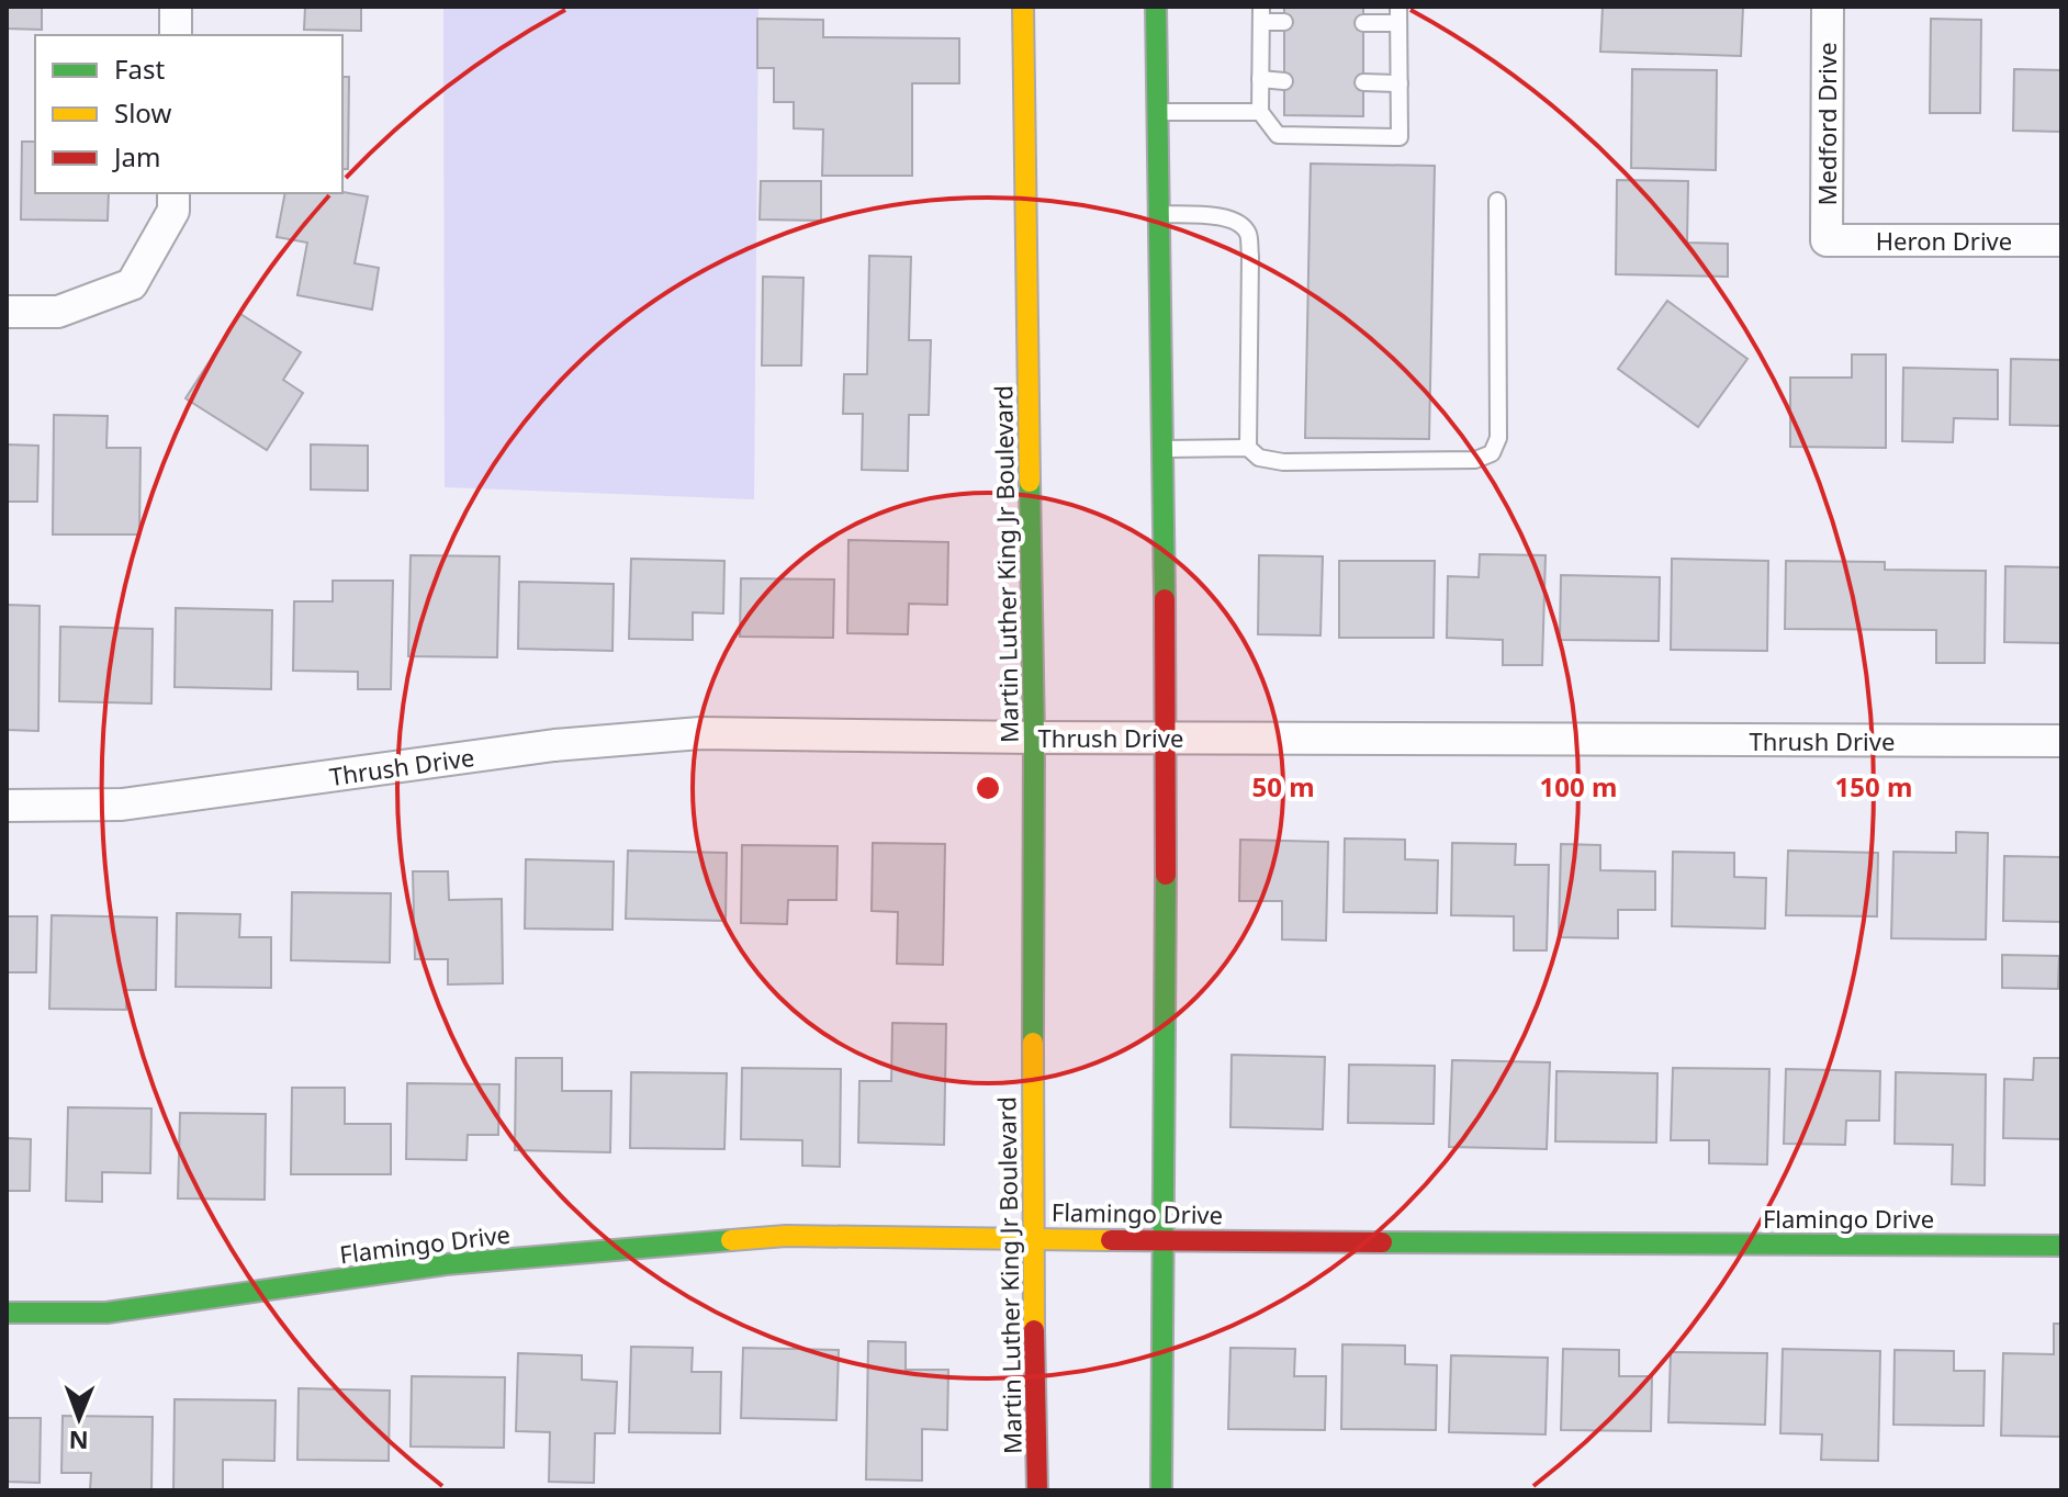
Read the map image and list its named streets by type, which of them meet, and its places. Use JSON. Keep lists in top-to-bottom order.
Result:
{
  "streets": {
    "main road": ["Martin Luther King Jr Boulevard", "Flamingo Drive"],
    "street": ["Medford Drive", "Heron Drive", "Thrush Drive"]
  },
  "crossings": [
    ["Medford Drive", "Heron Drive"],
    ["Martin Luther King Jr Boulevard", "Thrush Drive"],
    ["Martin Luther King Jr Boulevard", "Flamingo Drive"]
  ],
  "legend": ["Fast", "Slow", "Jam"],
  "north": "bottom",
  "rings": ["50 m", "100 m", "150 m"]
}
